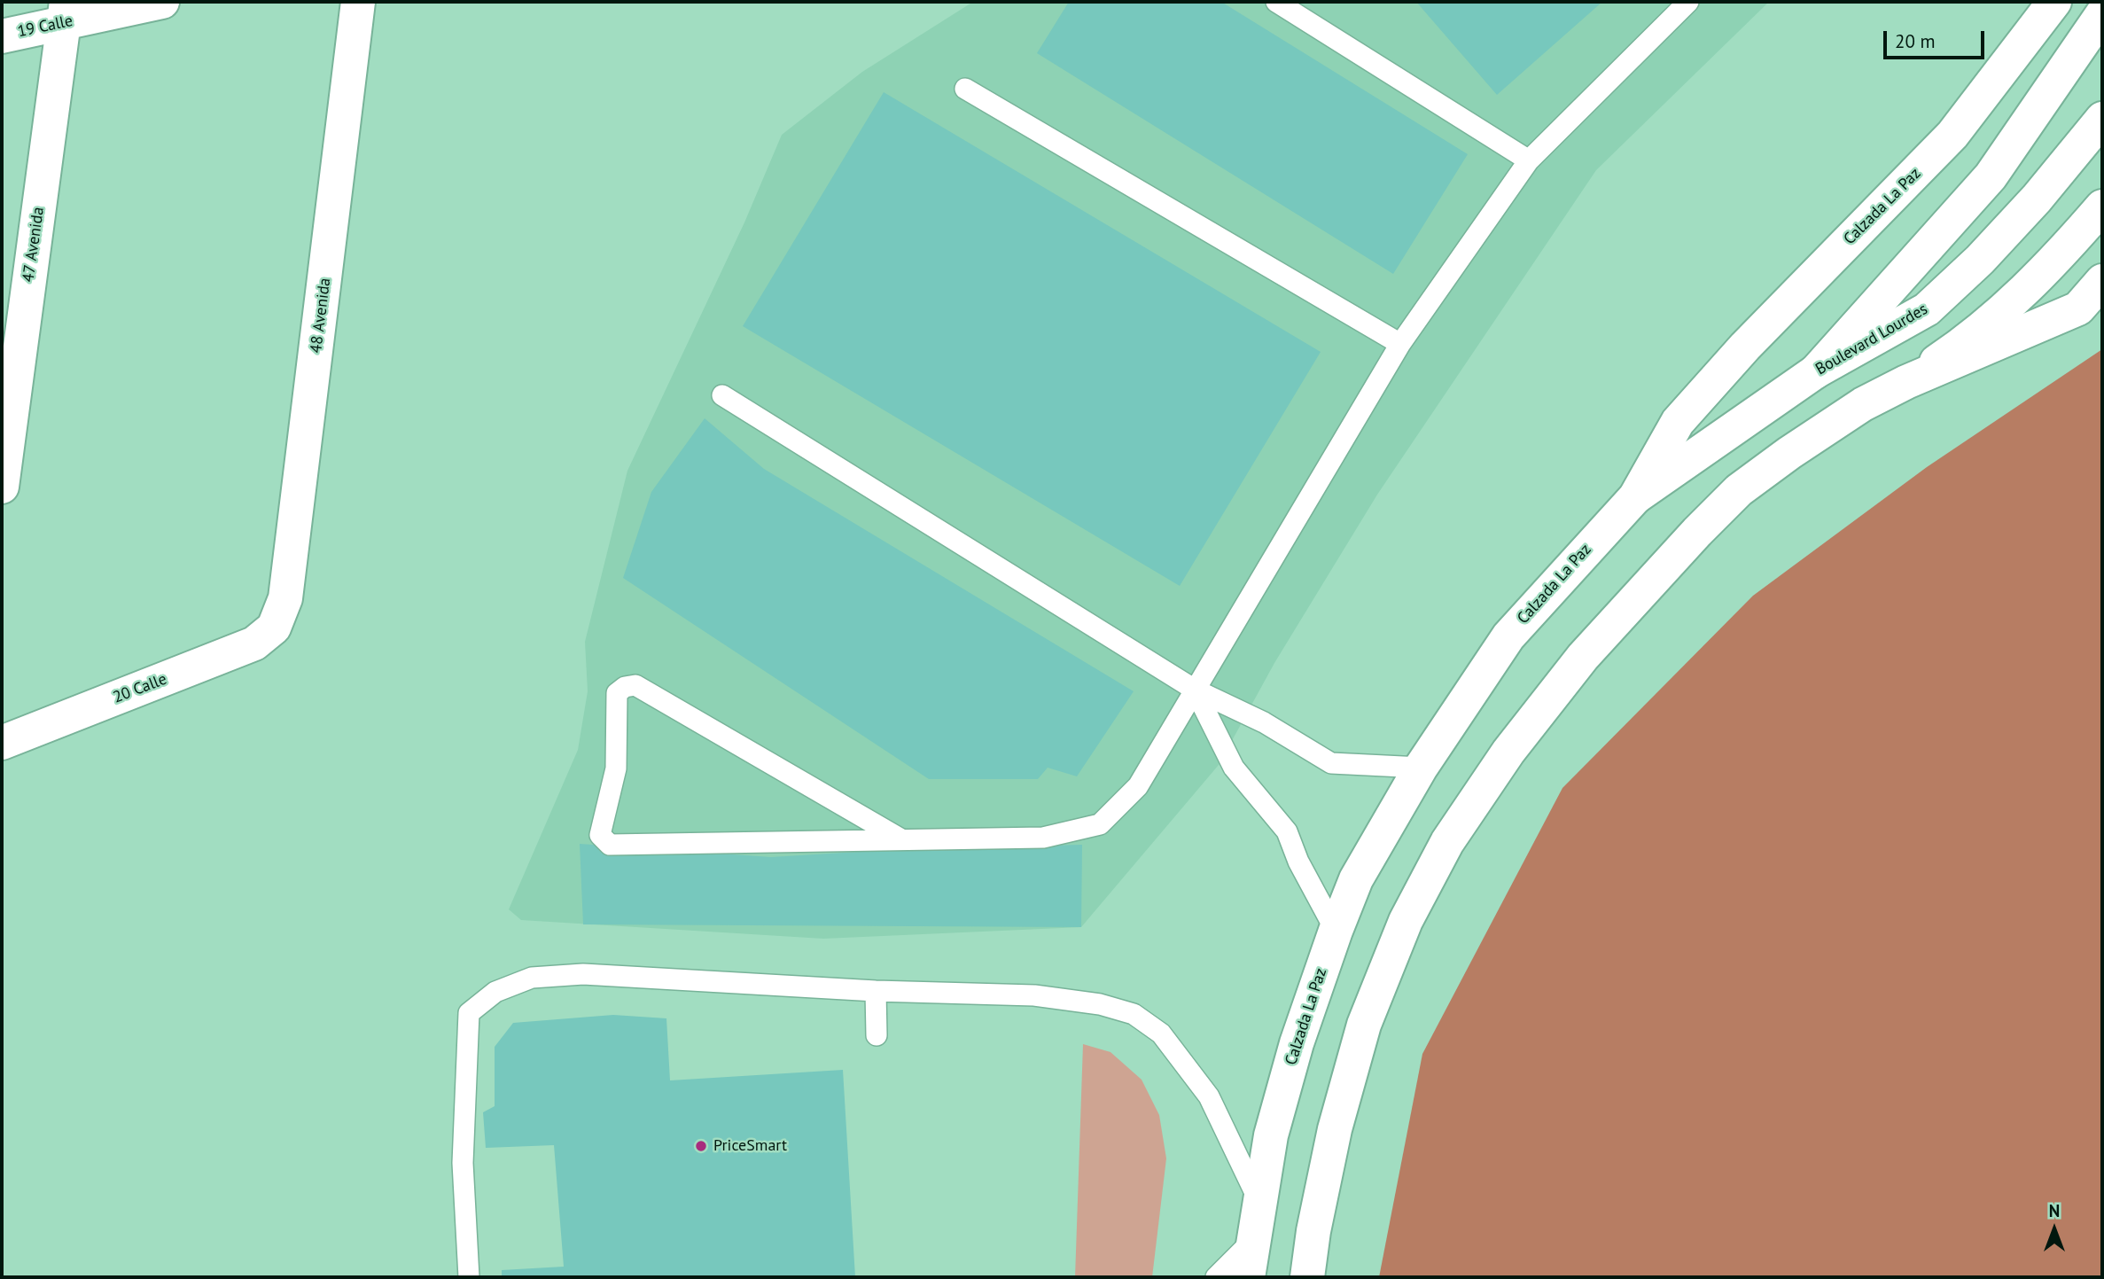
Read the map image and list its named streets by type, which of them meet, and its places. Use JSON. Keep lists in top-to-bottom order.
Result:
{
  "streets": {
    "main road": [
      "19 Calle",
      "Calzada La Paz",
      "47 Avenida",
      "48 Avenida",
      "Boulevard Lourdes",
      "20 Calle"
    ]
  },
  "crossings": [
    ["19 Calle", "47 Avenida"],
    ["Calzada La Paz", "Boulevard Lourdes"],
    ["48 Avenida", "20 Calle"]
  ],
  "places": ["PriceSmart"],
  "scale_bar": "20 m",
  "north": "top"
}
